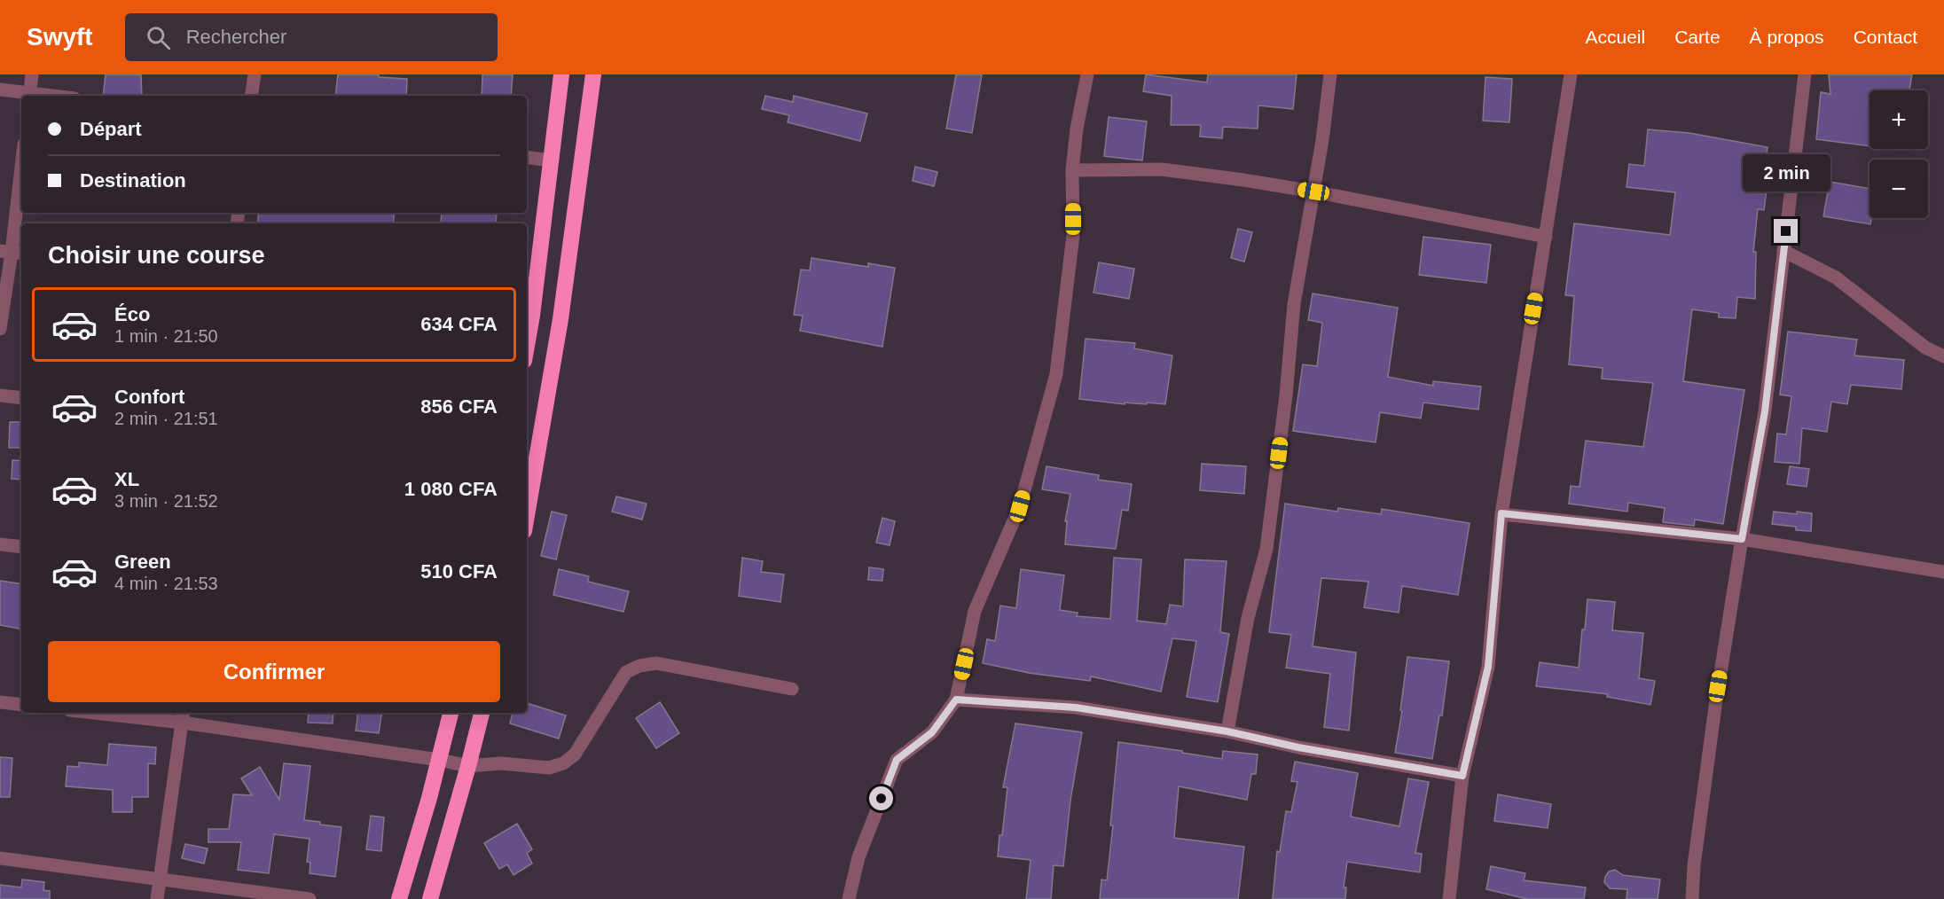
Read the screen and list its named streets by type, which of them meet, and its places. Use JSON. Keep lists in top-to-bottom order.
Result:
{
  "page": {
    "header": "Swyft",
    "search": "Rechercher",
    "nav": [
      "Accueil",
      "Carte",
      "À propos",
      "Contact"
    ],
    "map_buttons": ["+", "−"],
    "banner": ["Départ", "Destination"],
    "bubble": "2 min",
    "heading": "Choisir une course",
    "list": [
      {
        "name": "Éco",
        "note": "1 min · 21:50",
        "value": "634 CFA"
      },
      {
        "name": "Confort",
        "note": "2 min · 21:51",
        "value": "856 CFA"
      },
      {
        "name": "XL",
        "note": "3 min · 21:52",
        "value": "1 080 CFA"
      },
      {
        "name": "Green",
        "note": "4 min · 21:53",
        "value": "510 CFA"
      }
    ],
    "buttons": "Confirmer"
  }
}
